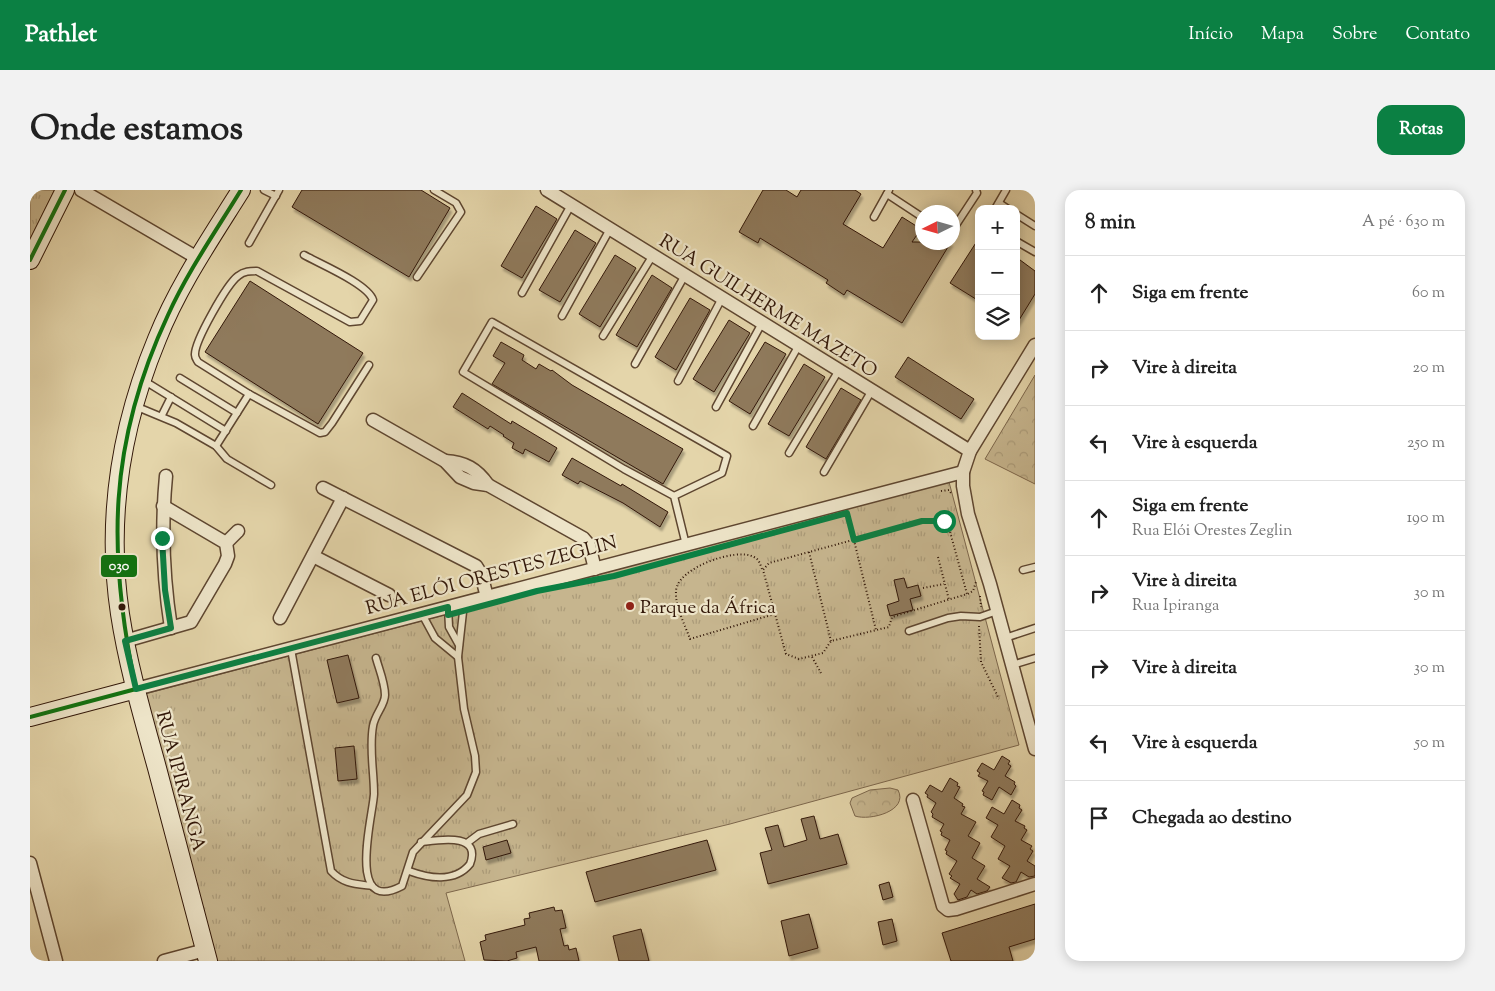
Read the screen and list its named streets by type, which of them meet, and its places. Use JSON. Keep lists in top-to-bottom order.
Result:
{
  "streets": {
    "main road": ["RUA ELÓI ORESTES ZEGLIN", "RUA IPIRANGA"],
    "street": ["RUA GUILHERME MAZETO"]
  },
  "crossings": [
    ["RUA ELÓI ORESTES ZEGLIN", "RUA IPIRANGA"]
  ],
  "places": ["Parque da África"],
  "lines": ["transit line 030"],
  "north": "left",
  "page": {
    "header": "Pathlet",
    "nav": [
      "Início",
      "Mapa",
      "Sobre",
      "Contato"
    ],
    "title": "Onde estamos",
    "buttons": "Rotas",
    "heading": ["8 min", "A pé · 630 m"],
    "map_buttons": ["+", "−"],
    "list": [
      ["Siga em frente", "60 m"],
      ["Vire à direita", "20 m"],
      ["Vire à esquerda", "250 m"],
      ["Siga em frente", "Rua Elói Orestes Zeglin", "190 m"],
      ["Vire à direita", "Rua Ipiranga", "30 m"],
      ["Vire à direita", "30 m"],
      ["Vire à esquerda", "50 m"],
      "Chegada ao destino"
    ]
  }
}
